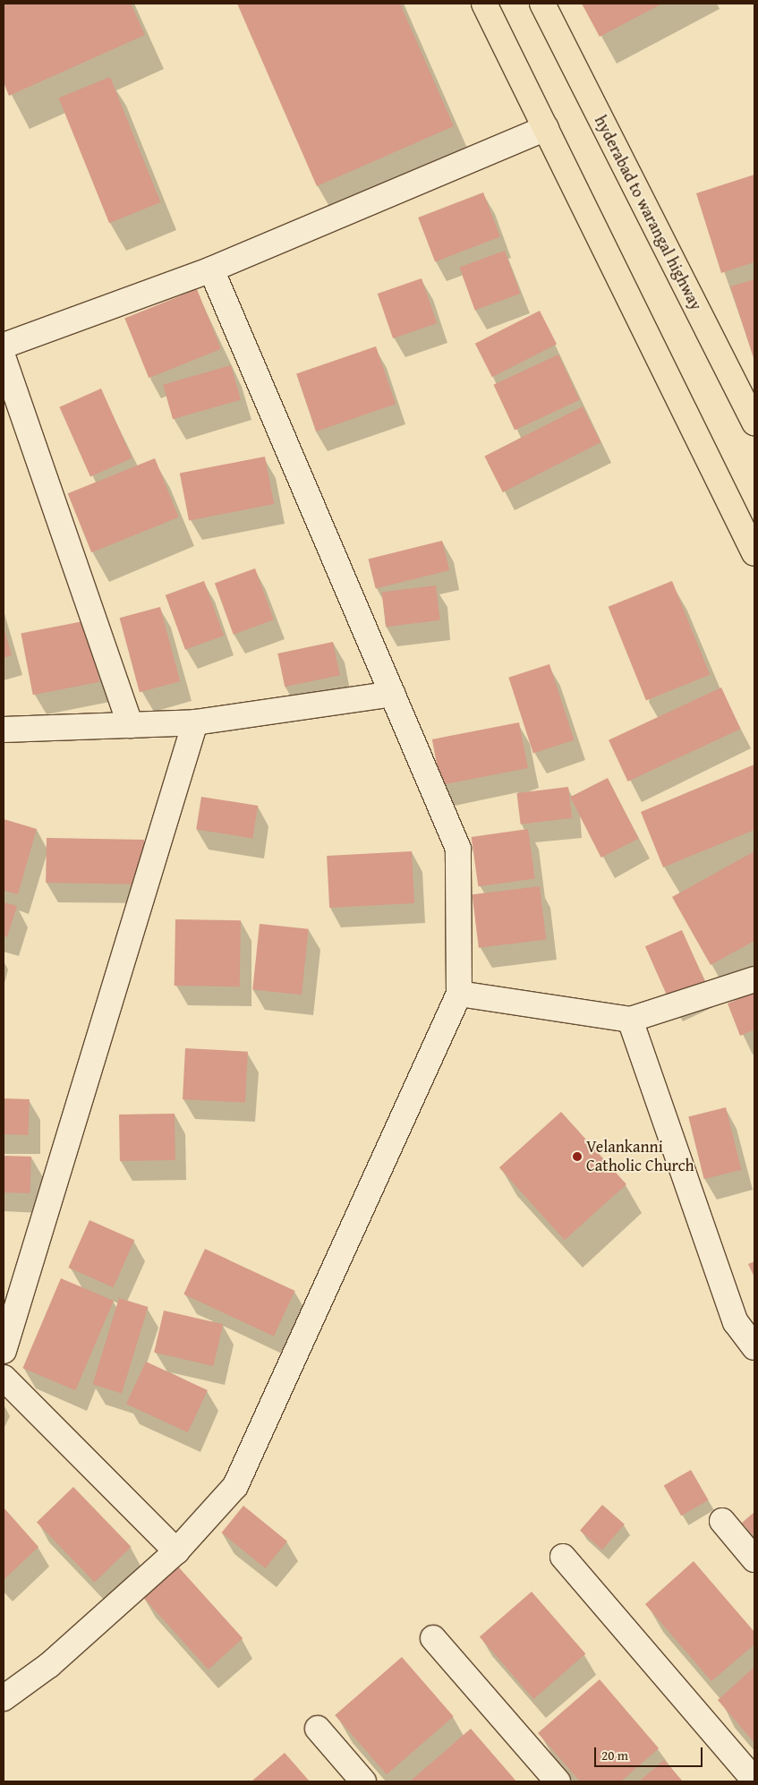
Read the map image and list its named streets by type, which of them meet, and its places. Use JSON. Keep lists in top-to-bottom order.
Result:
{
  "streets": {
    "main road": ["hyderabad to warangal highway"]
  },
  "places": ["Velankanni Catholic Church"],
  "scale_bar": "20 m"
}
